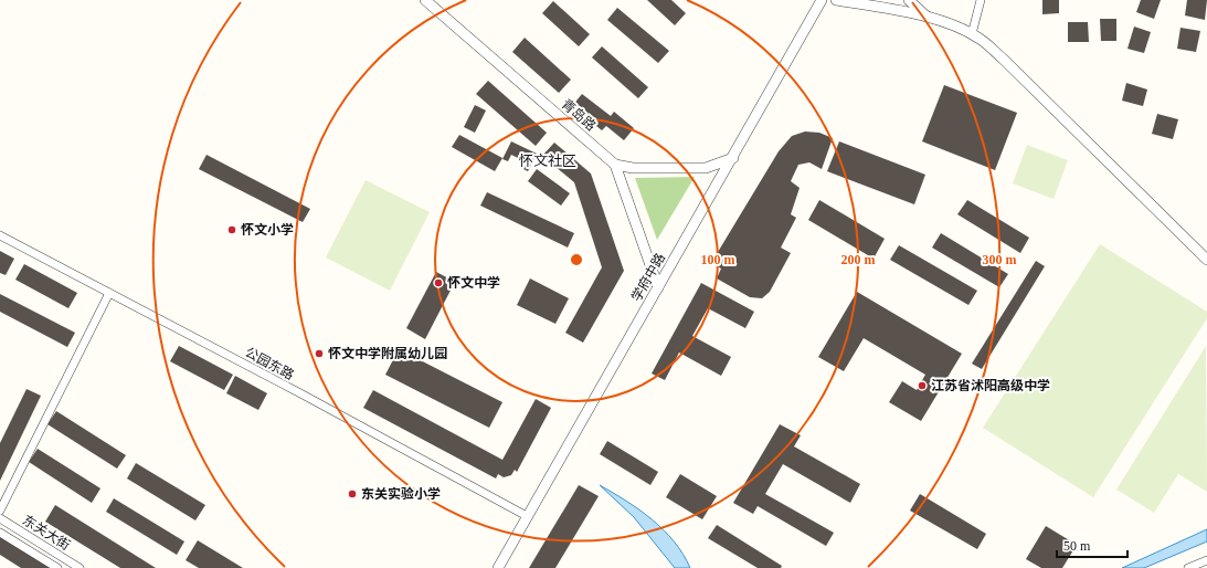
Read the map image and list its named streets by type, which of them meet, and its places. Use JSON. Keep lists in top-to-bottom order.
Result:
{
  "streets": {
    "street": [
      "青岛路",
      "学府中路",
      "公园东路",
      "东关大街"
    ]
  },
  "crossings": [
    ["青岛路", "学府中路"],
    ["学府中路", "公园东路"]
  ],
  "districts": ["怀文社区"],
  "places": [
    "怀文小学",
    "怀文中学",
    "怀文中学附属幼儿园",
    "江苏省沭阳高级中学",
    "东关实验小学"
  ],
  "scale_bar": "50 m",
  "rings": ["100 m", "200 m", "300 m"]
}
